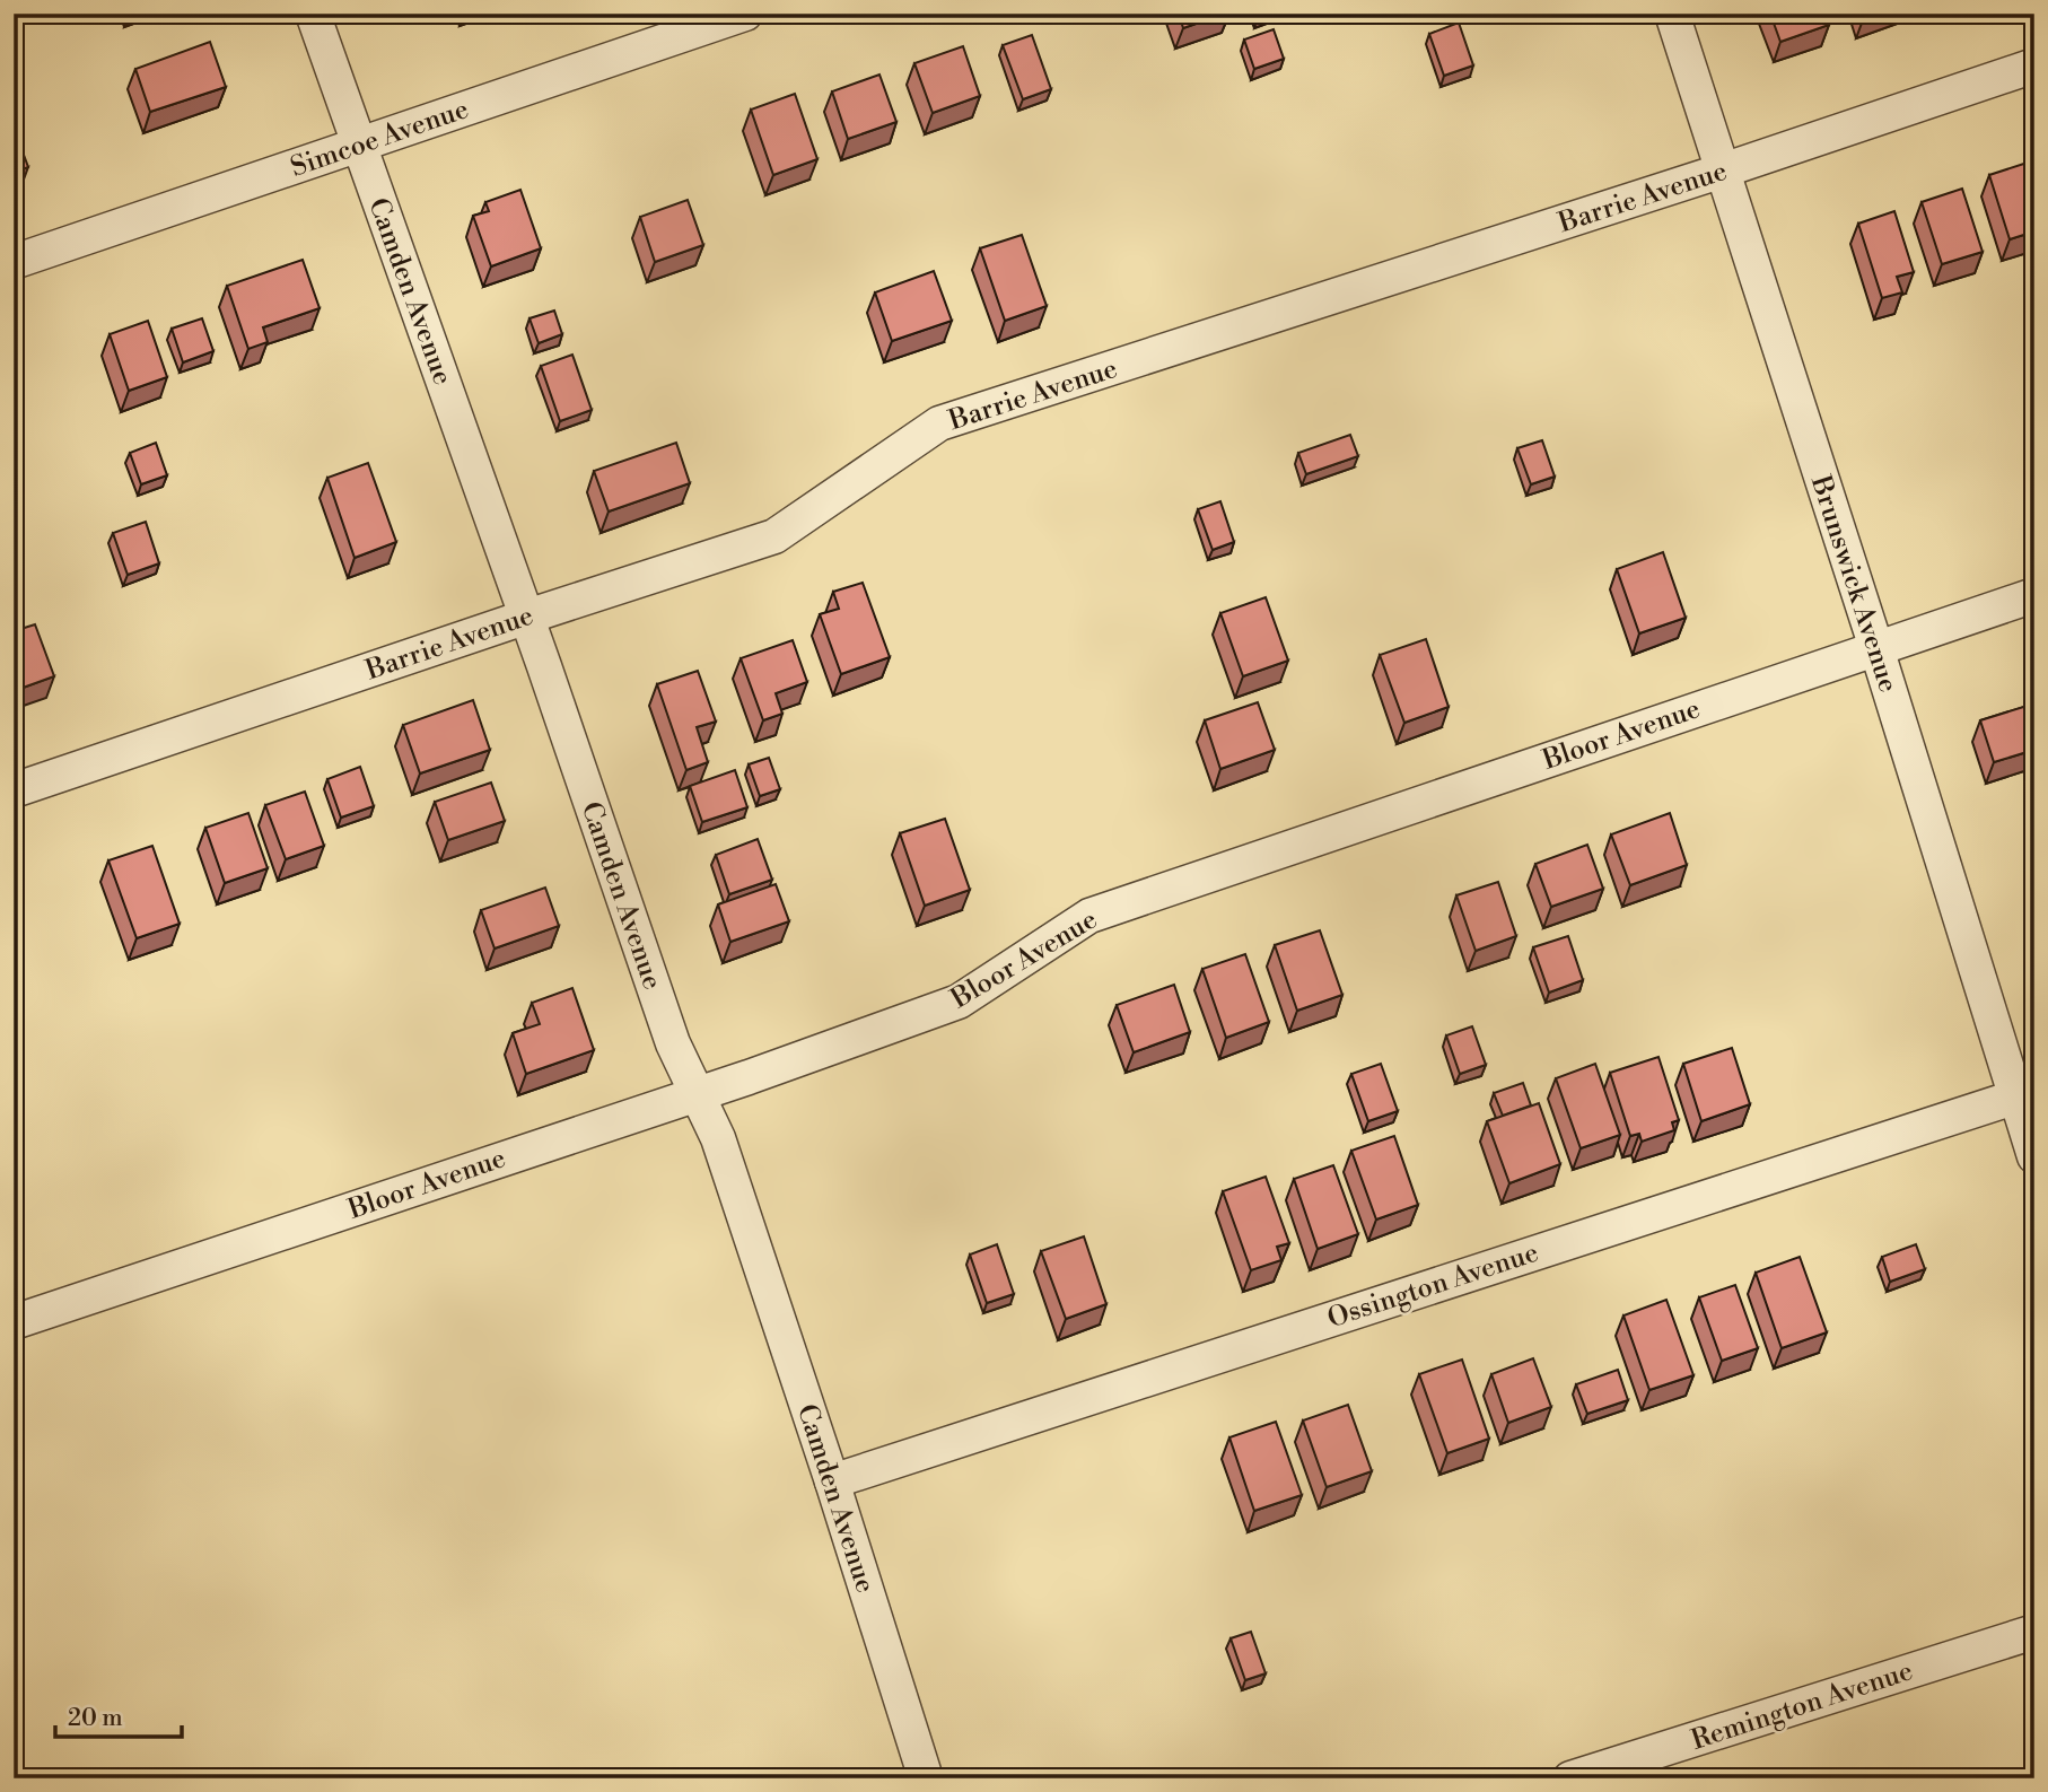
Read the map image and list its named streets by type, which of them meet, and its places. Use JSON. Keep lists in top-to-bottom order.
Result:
{
  "streets": {
    "street": [
      "Simcoe Avenue",
      "Barrie Avenue",
      "Camden Avenue",
      "Brunswick Avenue",
      "Bloor Avenue",
      "Ossington Avenue",
      "Remington Avenue"
    ]
  },
  "crossings": [
    ["Simcoe Avenue", "Camden Avenue"],
    ["Barrie Avenue", "Camden Avenue"],
    ["Barrie Avenue", "Brunswick Avenue"],
    ["Camden Avenue", "Bloor Avenue"],
    ["Camden Avenue", "Ossington Avenue"],
    ["Brunswick Avenue", "Bloor Avenue"],
    ["Brunswick Avenue", "Ossington Avenue"]
  ],
  "scale_bar": "20 m"
}
